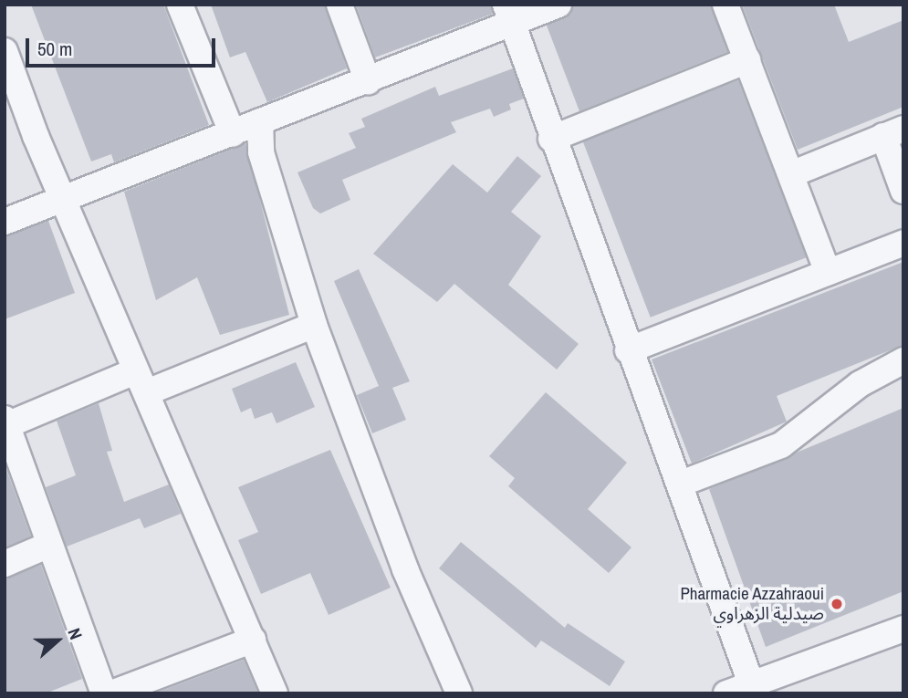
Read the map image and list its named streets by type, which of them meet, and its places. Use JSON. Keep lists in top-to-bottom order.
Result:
{
  "places": ["Pharmacie Azzahraoui صيدلية الزهراوي"],
  "scale_bar": "50 m",
  "north": "right"
}
